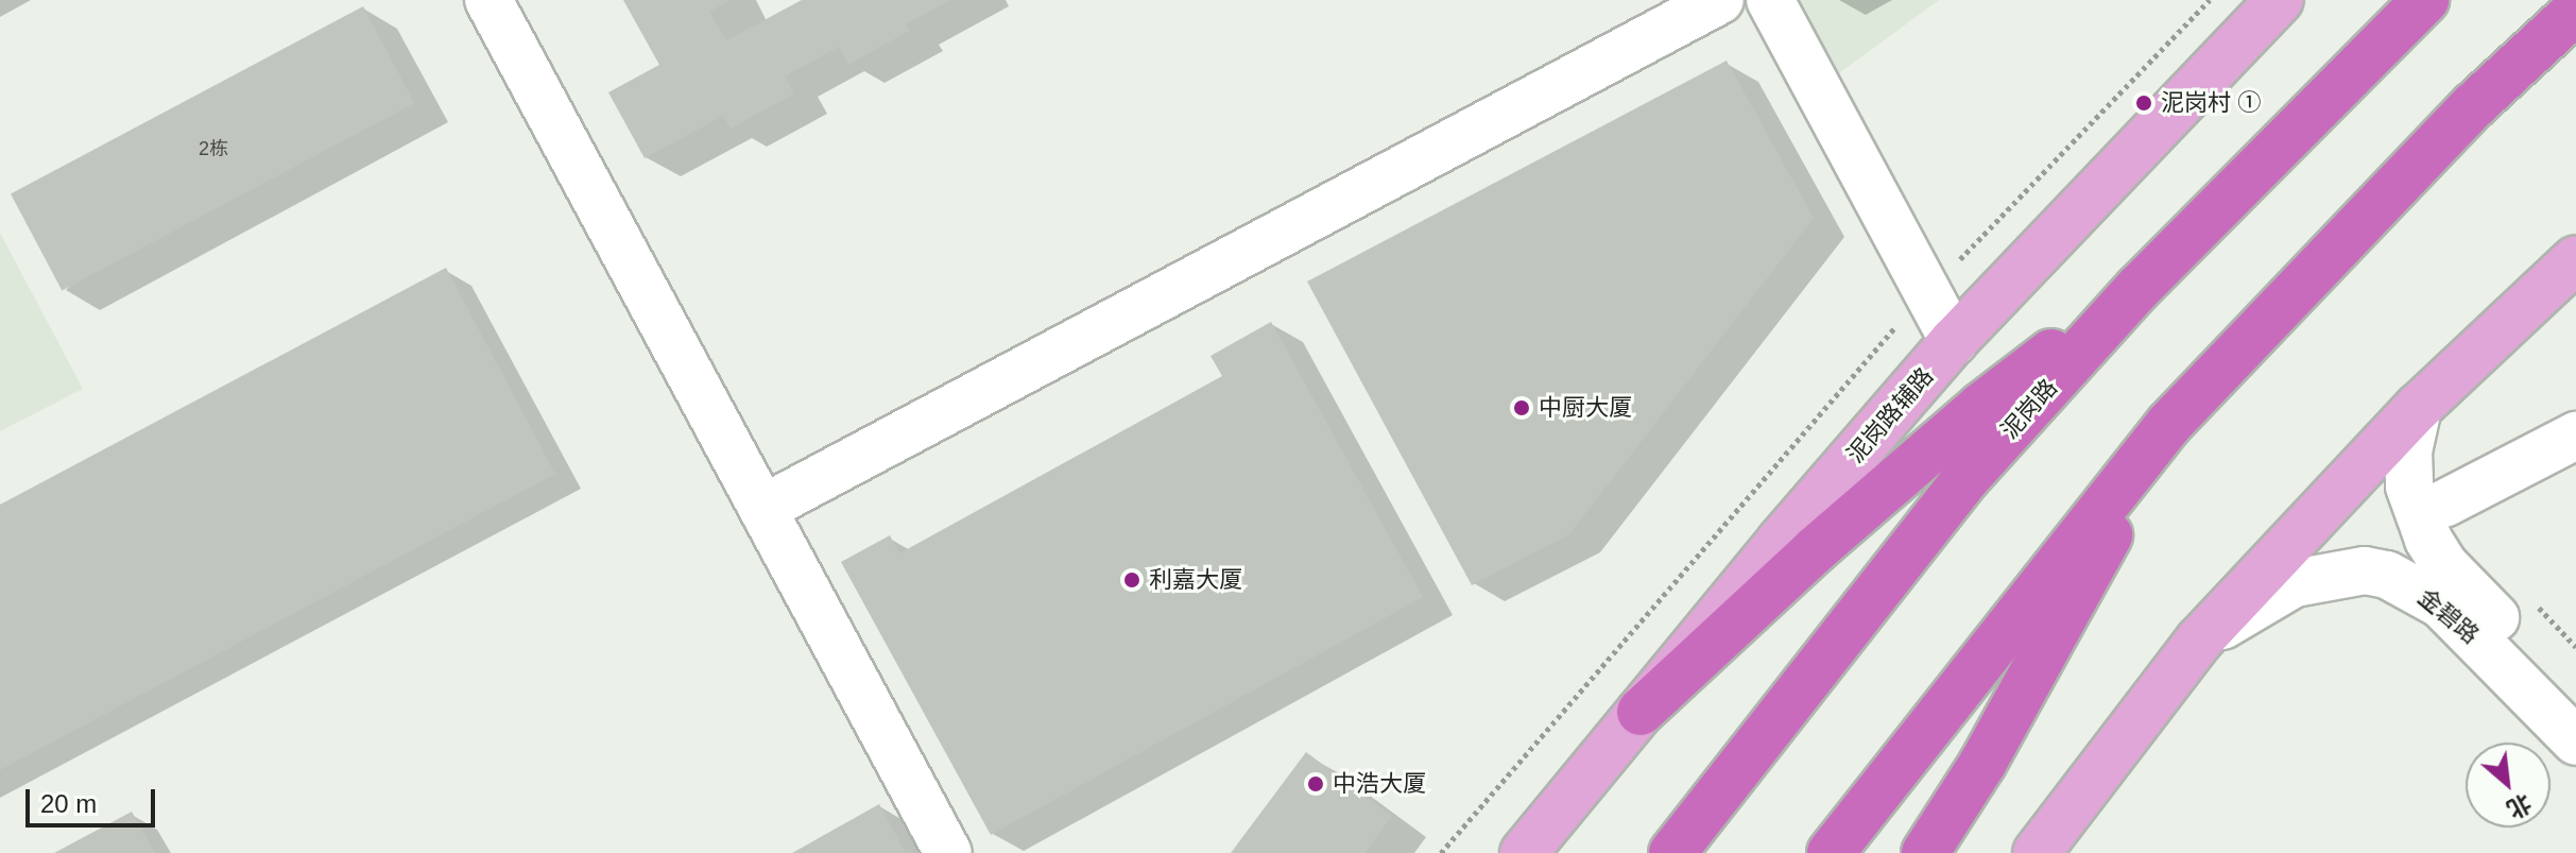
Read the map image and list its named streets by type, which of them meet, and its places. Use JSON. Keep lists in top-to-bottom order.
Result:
{
  "streets": {
    "highway": ["泥岗路"],
    "main road": ["泥岗路辅路"],
    "street": ["金碧路"]
  },
  "places": [
    "泥岗村 ①",
    "中厨大厦",
    "利嘉大厦",
    "中浩大厦"
  ],
  "house_numbers": ["2栋"],
  "scale_bar": "20 m",
  "north": "bottom right"
}
